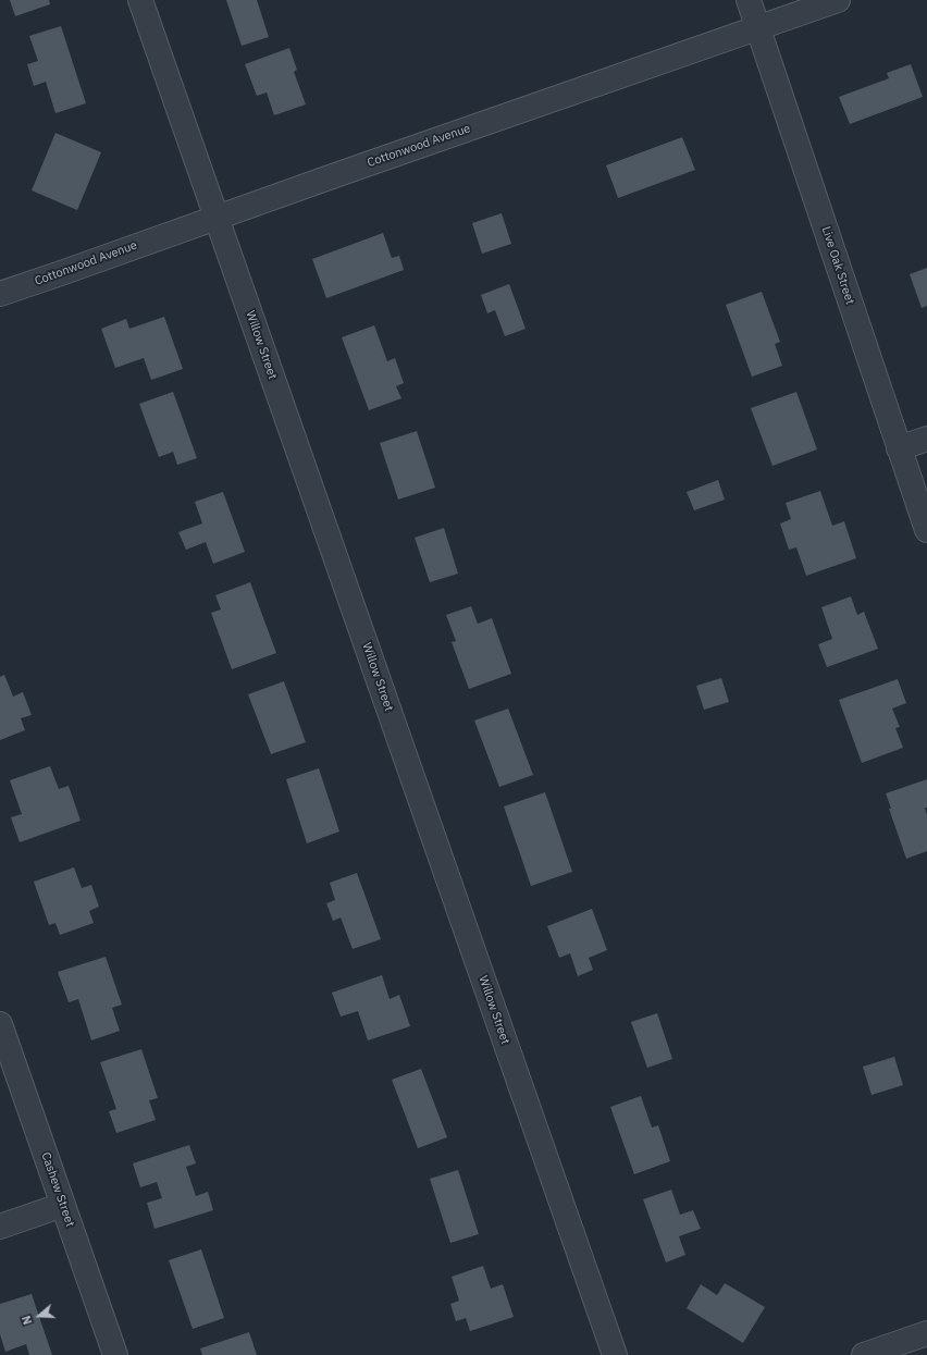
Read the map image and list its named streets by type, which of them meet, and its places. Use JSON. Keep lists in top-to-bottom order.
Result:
{
  "streets": {
    "street": [
      "Cottonwood Avenue",
      "Live Oak Street",
      "Willow Street",
      "Cashew Street"
    ]
  },
  "crossings": [
    ["Cottonwood Avenue", "Live Oak Street"],
    ["Cottonwood Avenue", "Willow Street"]
  ],
  "north": "left"
}
